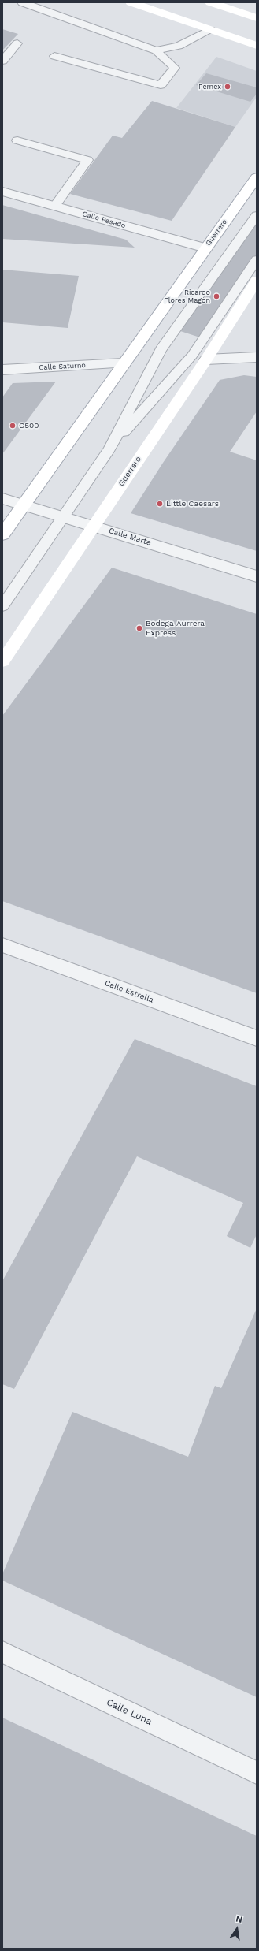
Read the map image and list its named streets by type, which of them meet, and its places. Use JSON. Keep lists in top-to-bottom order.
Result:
{
  "streets": {
    "main road": ["Guerrero"],
    "street": [
      "Calle Pesado",
      "Calle Saturno",
      "Calle Marte",
      "Calle Estrella",
      "Calle Luna"
    ]
  },
  "crossings": [
    ["Calle Pesado", "Guerrero"],
    ["Guerrero", "Calle Saturno"],
    ["Guerrero", "Calle Marte"]
  ],
  "places": [
    "Pemex",
    "Ricardo Flores Magón",
    "G500",
    "Little Caesars",
    "Bodega Aurrera Express"
  ],
  "north": "top"
}
